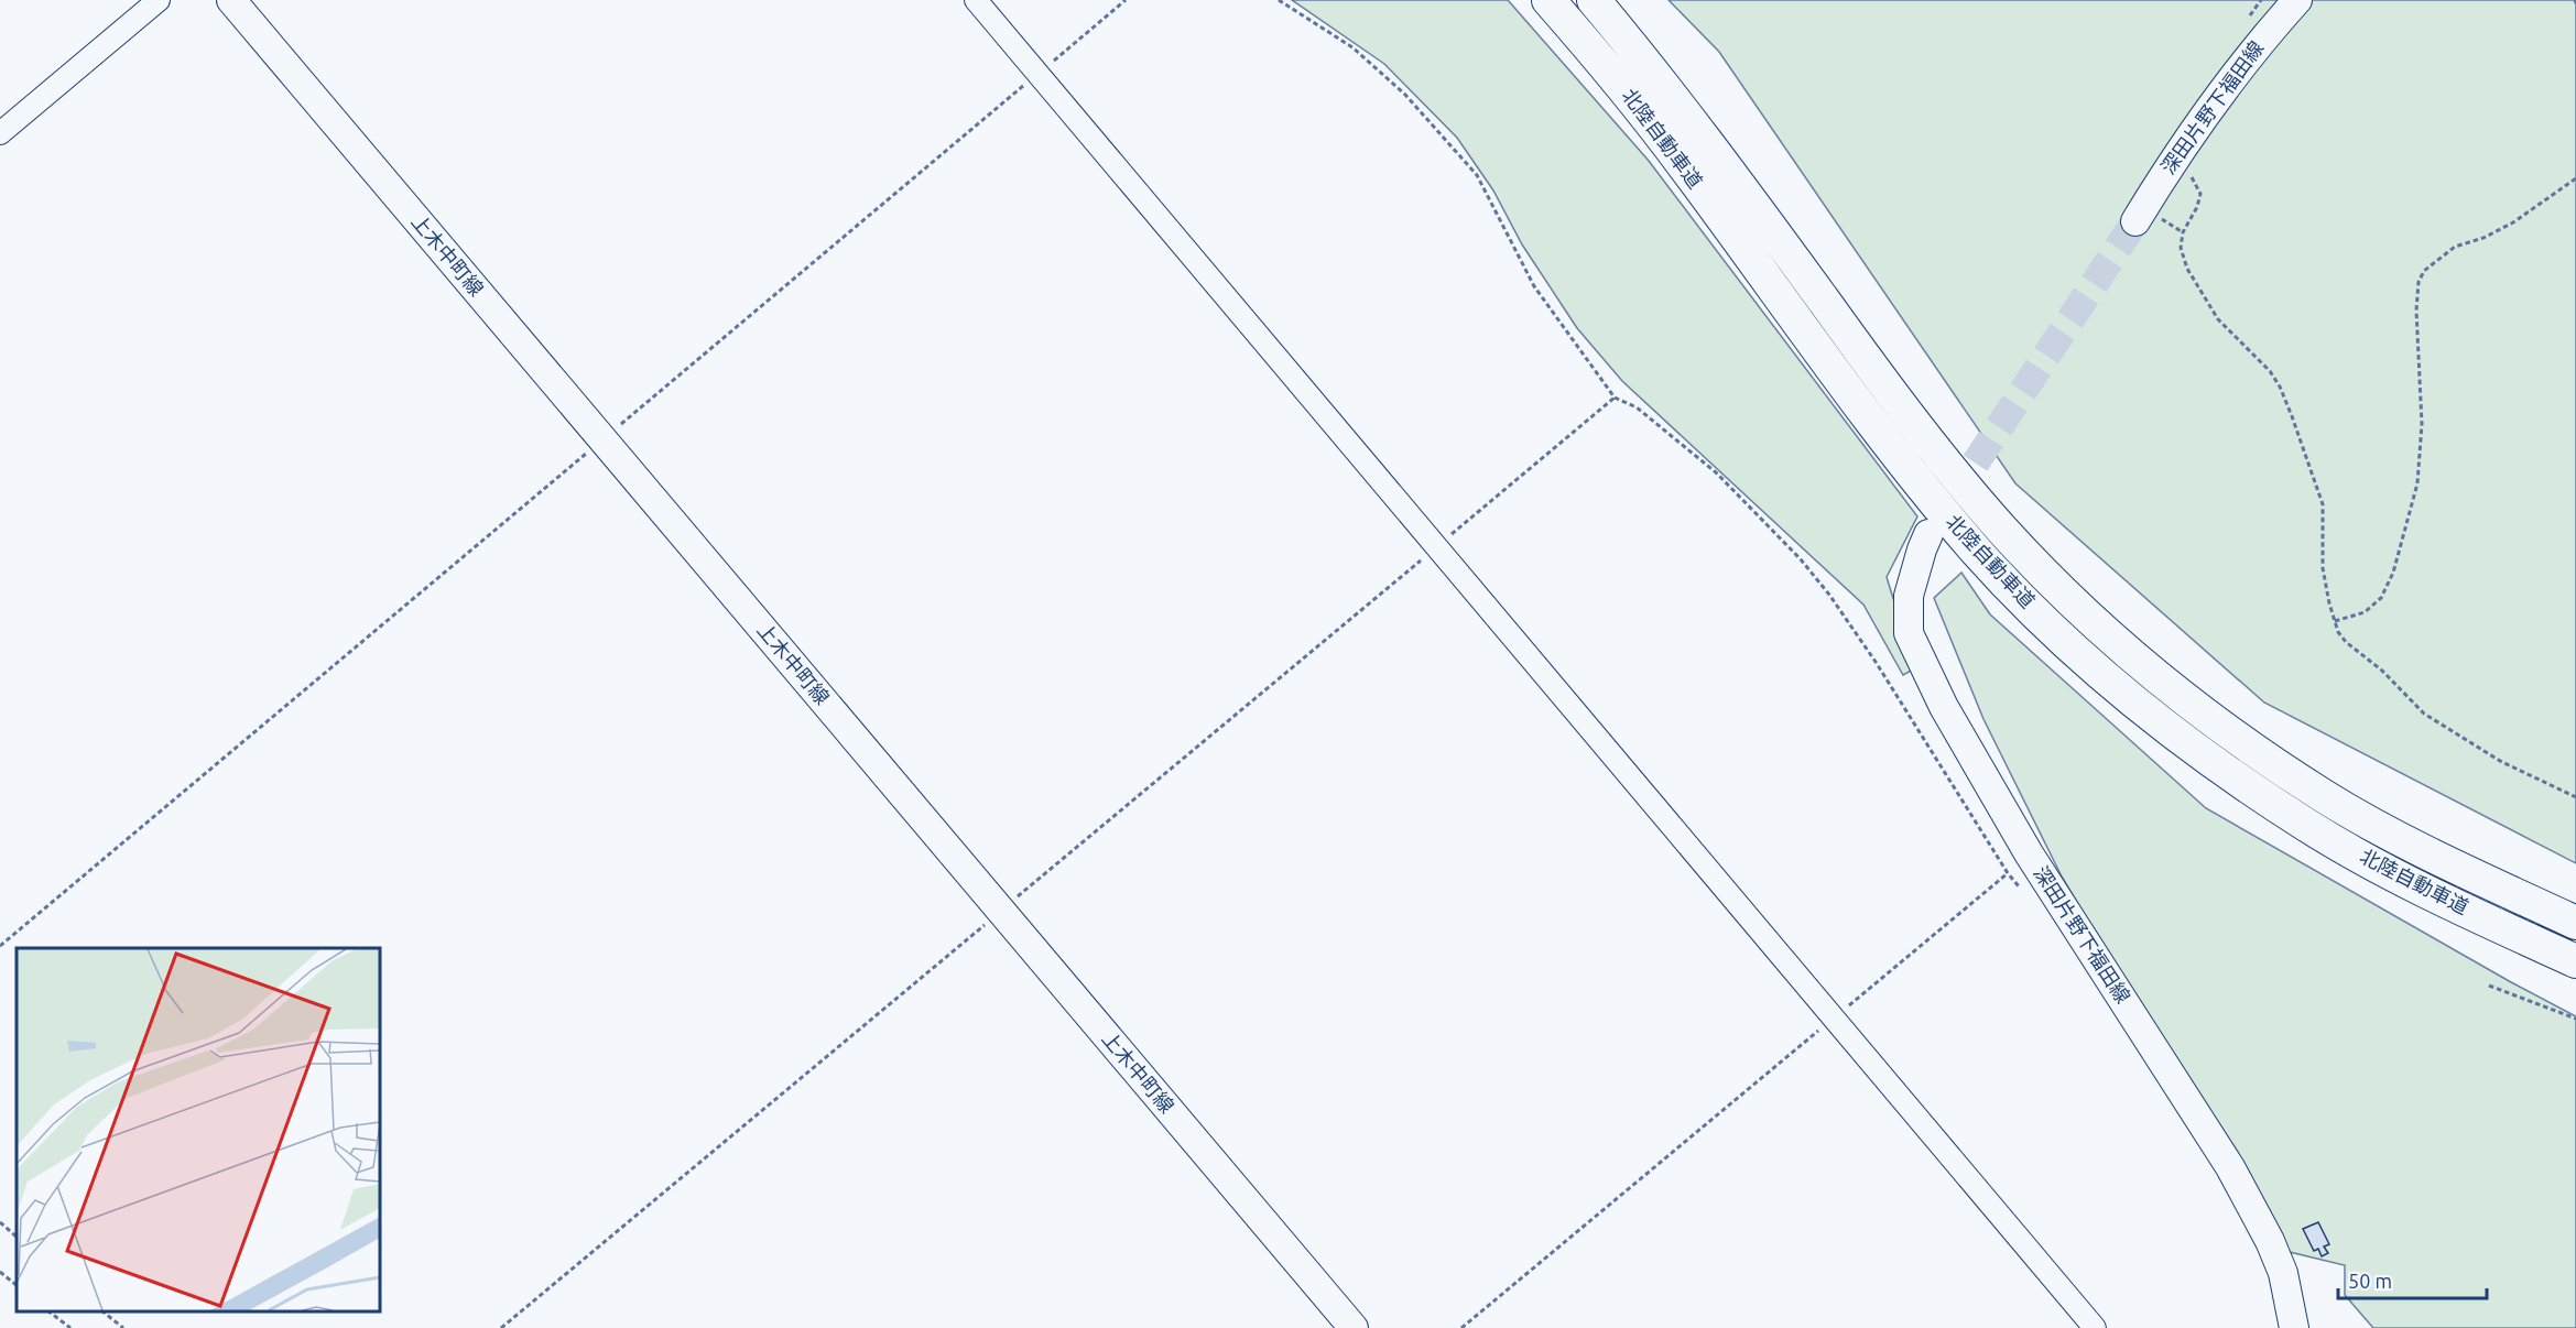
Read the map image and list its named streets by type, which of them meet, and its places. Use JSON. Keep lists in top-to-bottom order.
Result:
{
  "streets": {
    "highway": ["北陸自動車道"],
    "main road": ["深田片野下福田線", "上木中町線"]
  },
  "scale_bar": "50 m"
}
